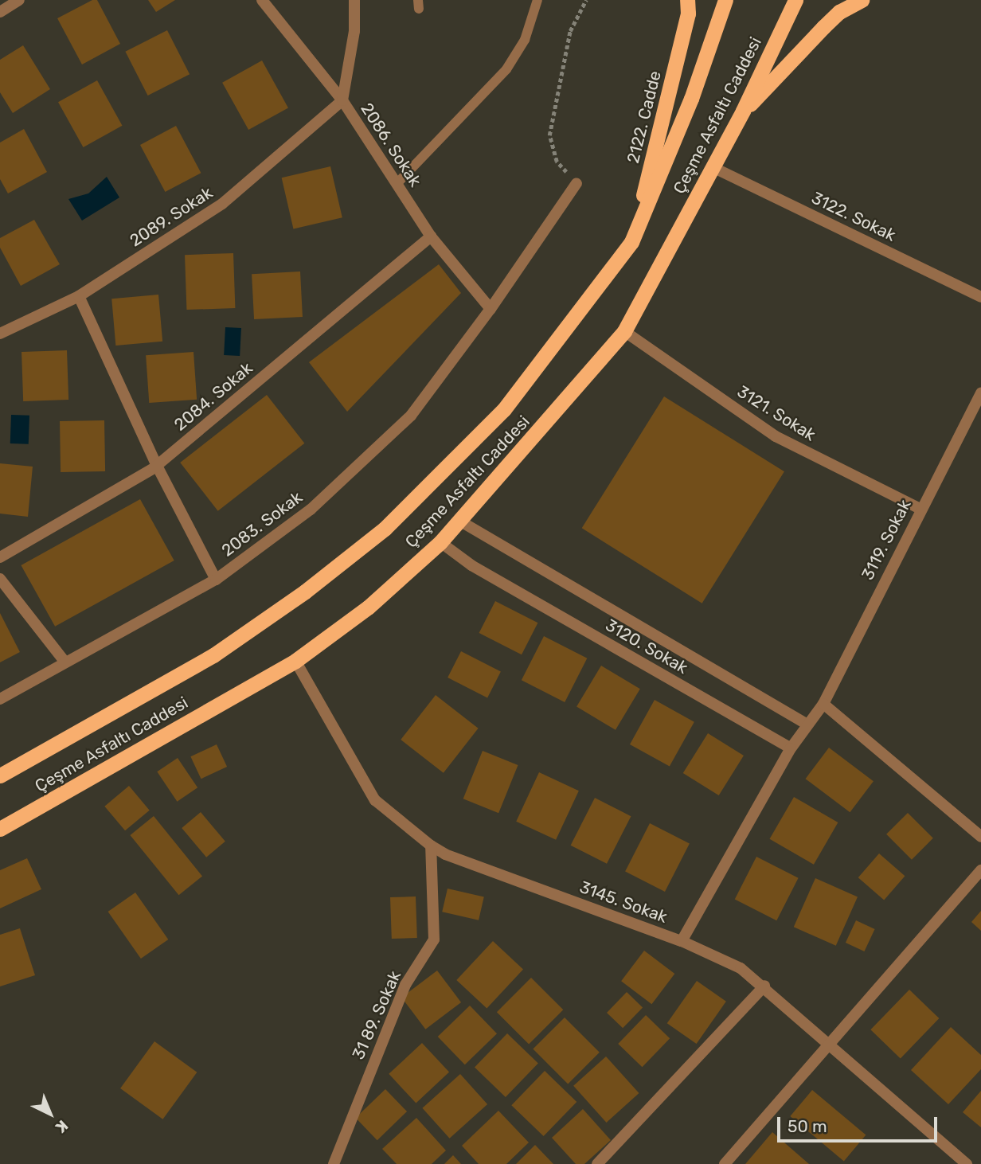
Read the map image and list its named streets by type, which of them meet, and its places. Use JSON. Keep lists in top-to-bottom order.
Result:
{
  "streets": {
    "highway": ["Çeşme Asfaltı Caddesi", "2122. Cadde"],
    "street": [
      "2086. Sokak",
      "2089. Sokak",
      "3122. Sokak",
      "2084. Sokak",
      "3121. Sokak",
      "2083. Sokak",
      "3119. Sokak",
      "3120. Sokak",
      "3145. Sokak",
      "31 89. Sokak"
    ]
  },
  "crossings": [
    ["Çeşme Asfaltı Caddesi", "2122. Cadde"],
    ["Çeşme Asfaltı Caddesi", "3122. Sokak"],
    ["Çeşme Asfaltı Caddesi", "3121. Sokak"],
    ["Çeşme Asfaltı Caddesi", "3120. Sokak"],
    ["Çeşme Asfaltı Caddesi", "3145. Sokak"],
    ["2086. Sokak", "2089. Sokak"],
    ["2086. Sokak", "2084. Sokak"],
    ["2086. Sokak", "2083. Sokak"],
    ["3121. Sokak", "3119. Sokak"],
    ["3145. Sokak", "31 89. Sokak"]
  ],
  "scale_bar": "50 m",
  "north": "bottom right"
}
